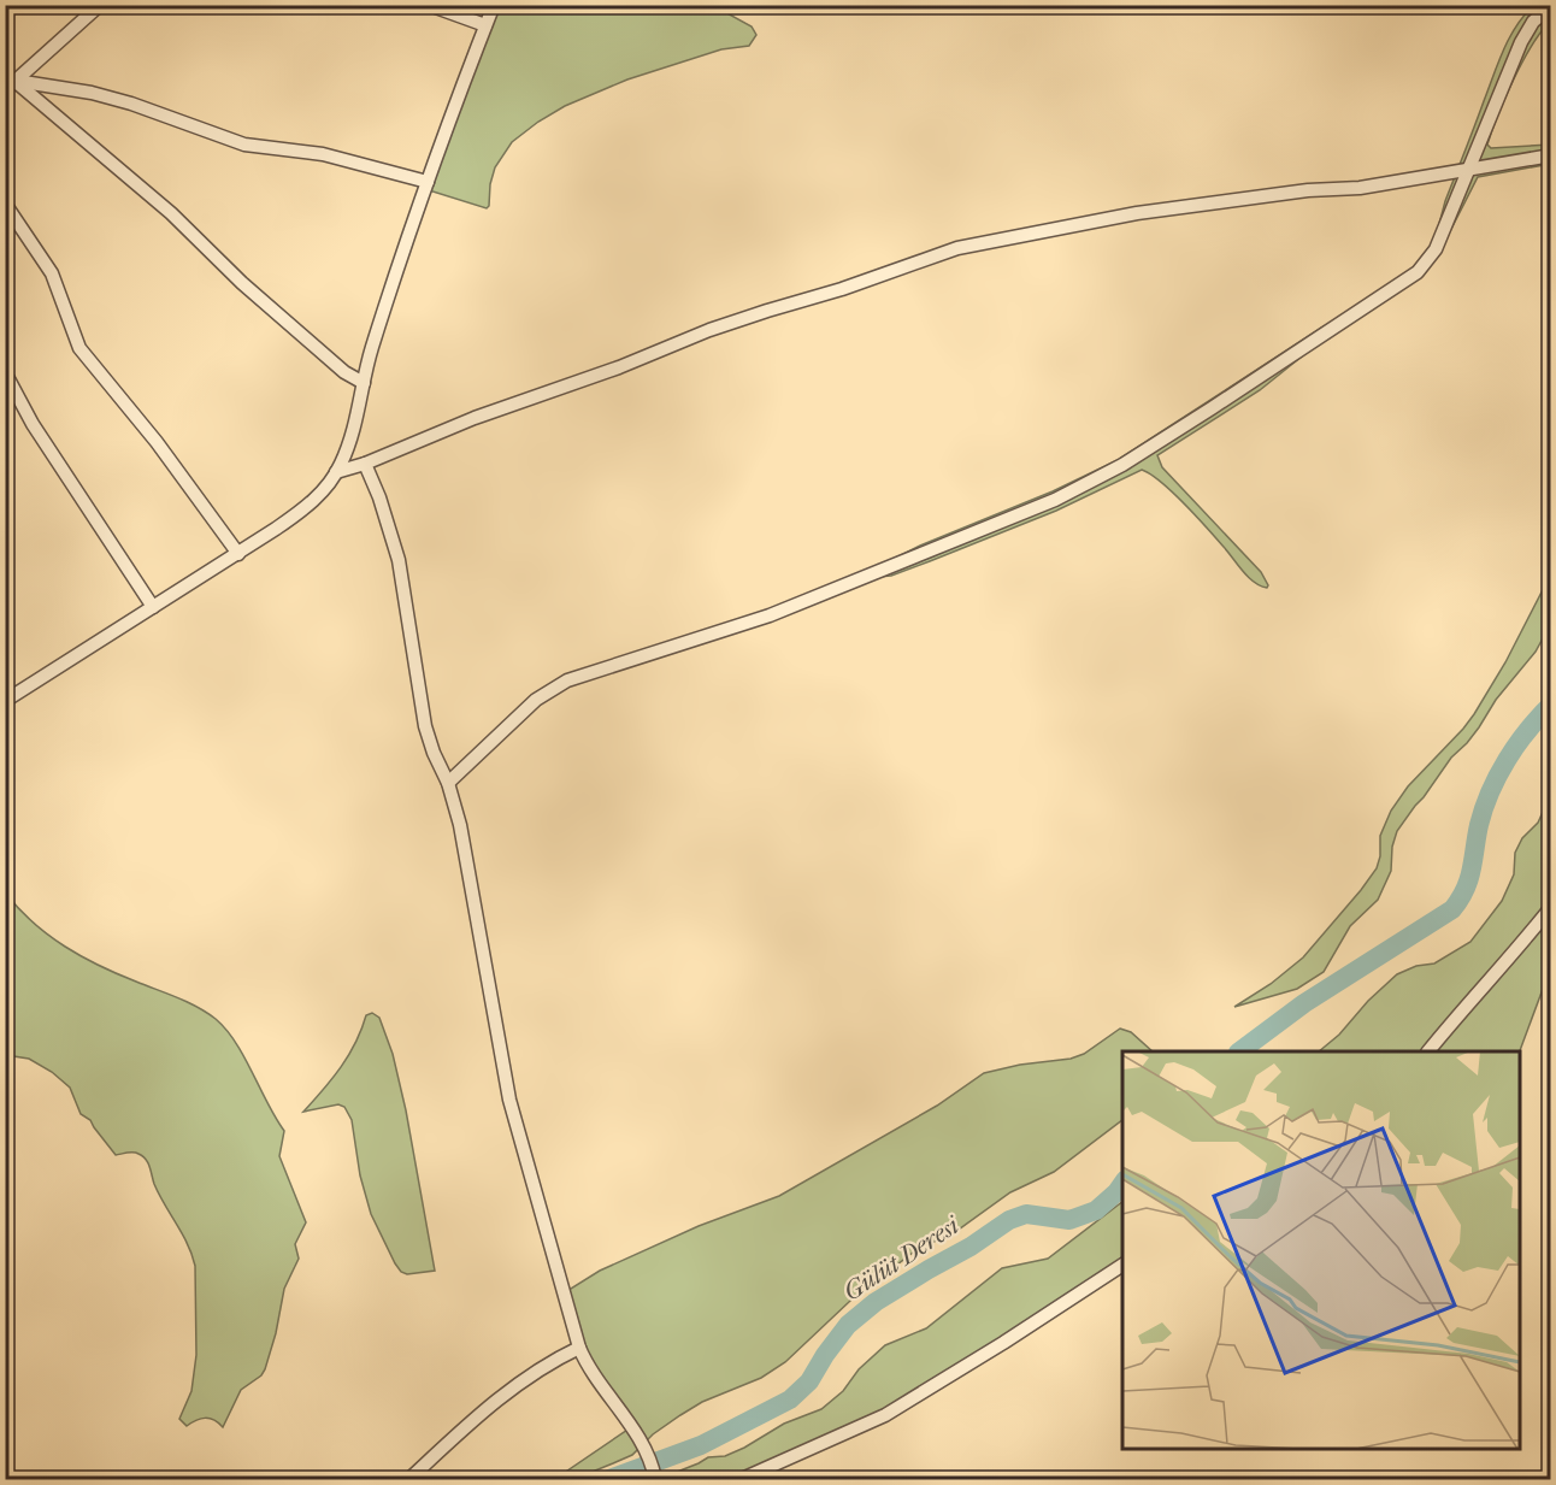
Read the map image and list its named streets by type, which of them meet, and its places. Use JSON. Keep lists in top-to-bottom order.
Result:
{
  "water": ["Gülüt Deresi"]
}
